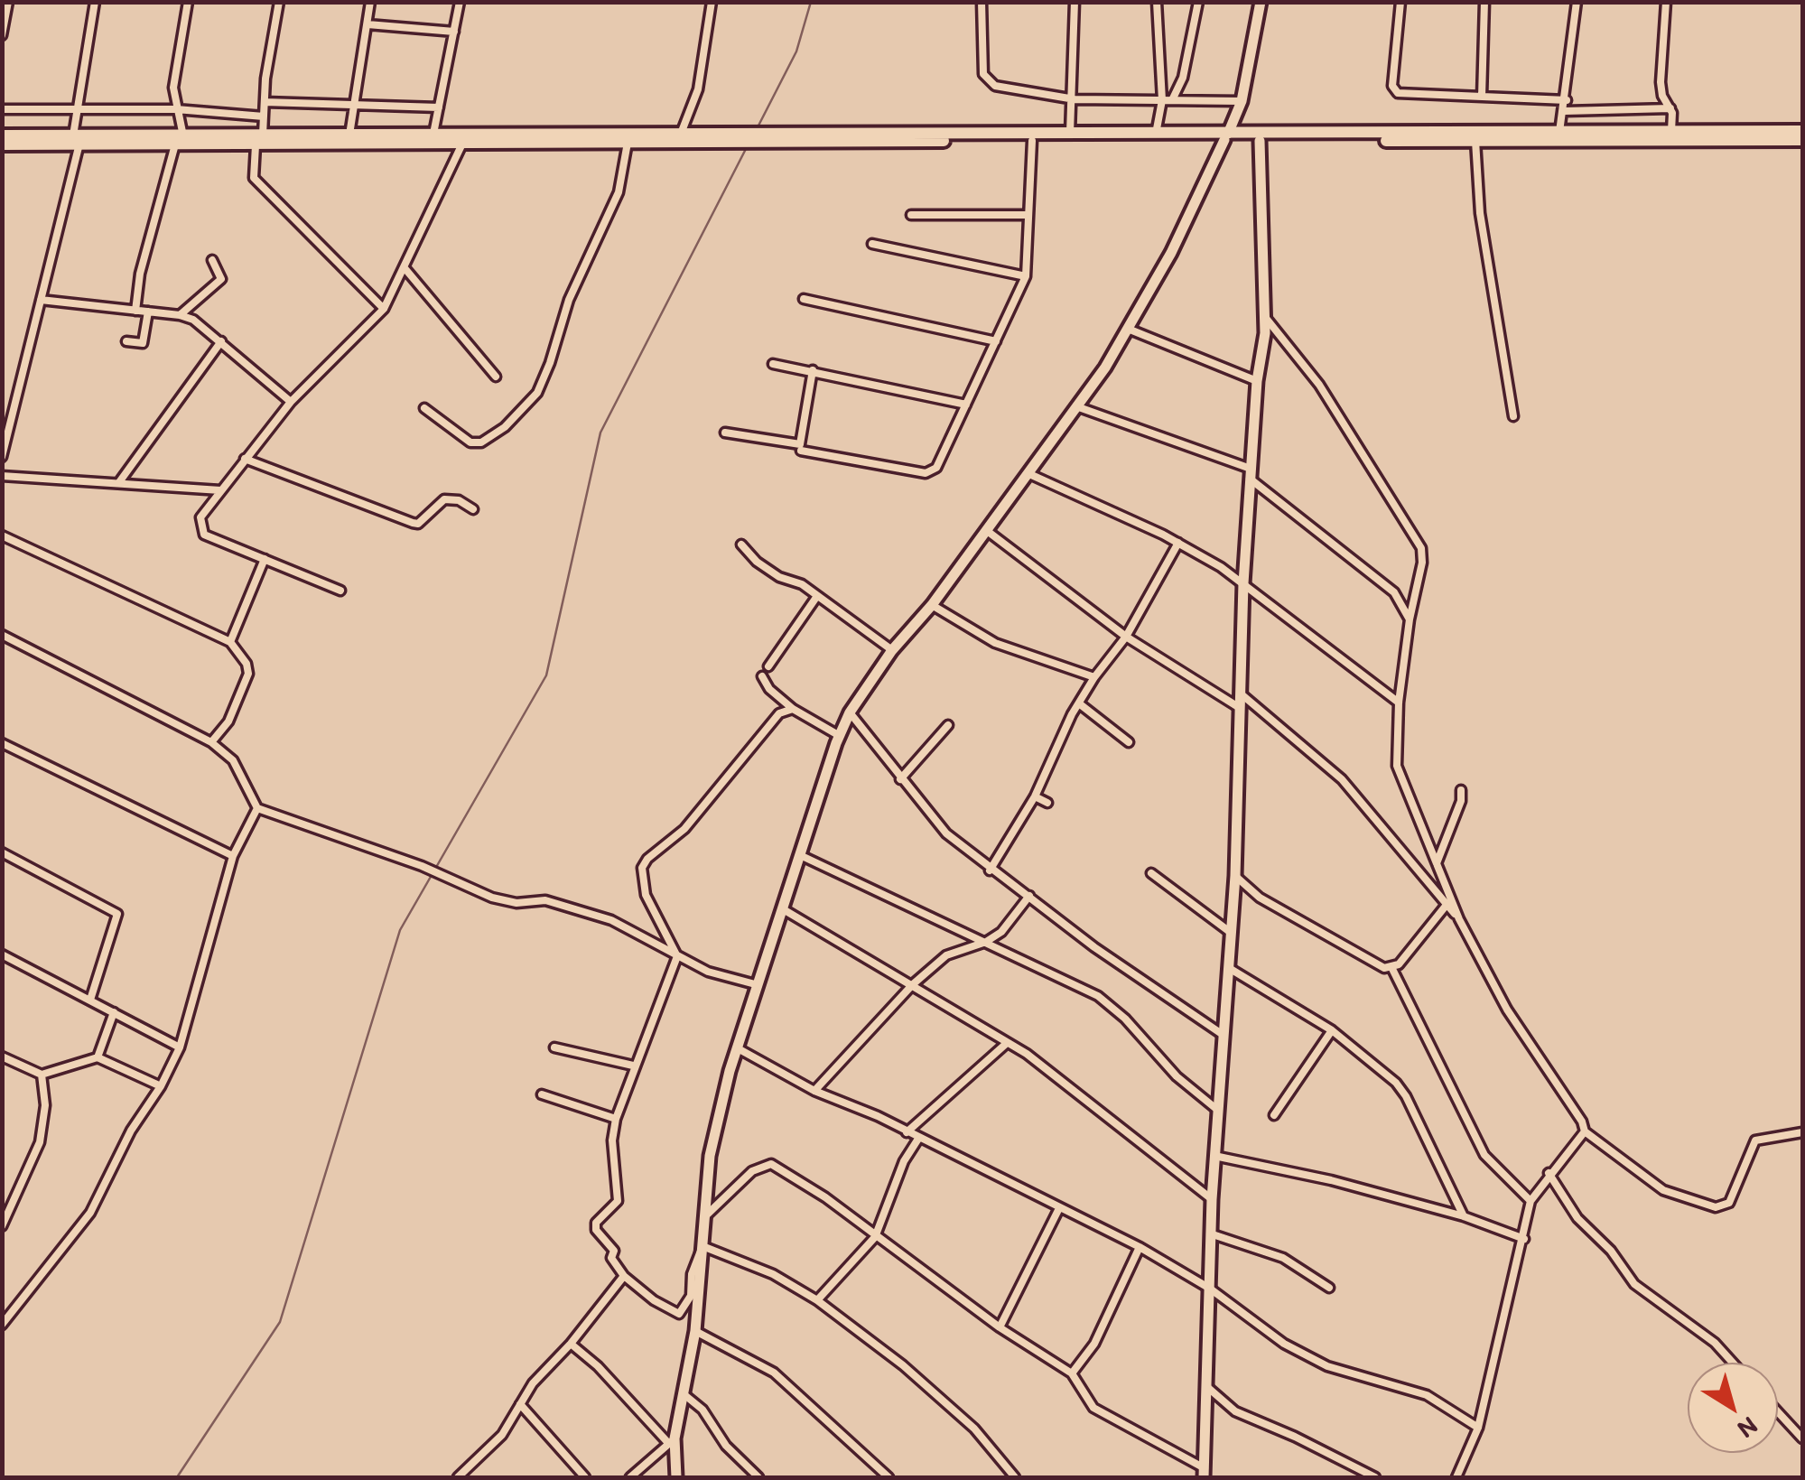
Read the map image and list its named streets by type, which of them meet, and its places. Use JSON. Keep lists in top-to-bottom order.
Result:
{
  "north": "bottom right"
}
